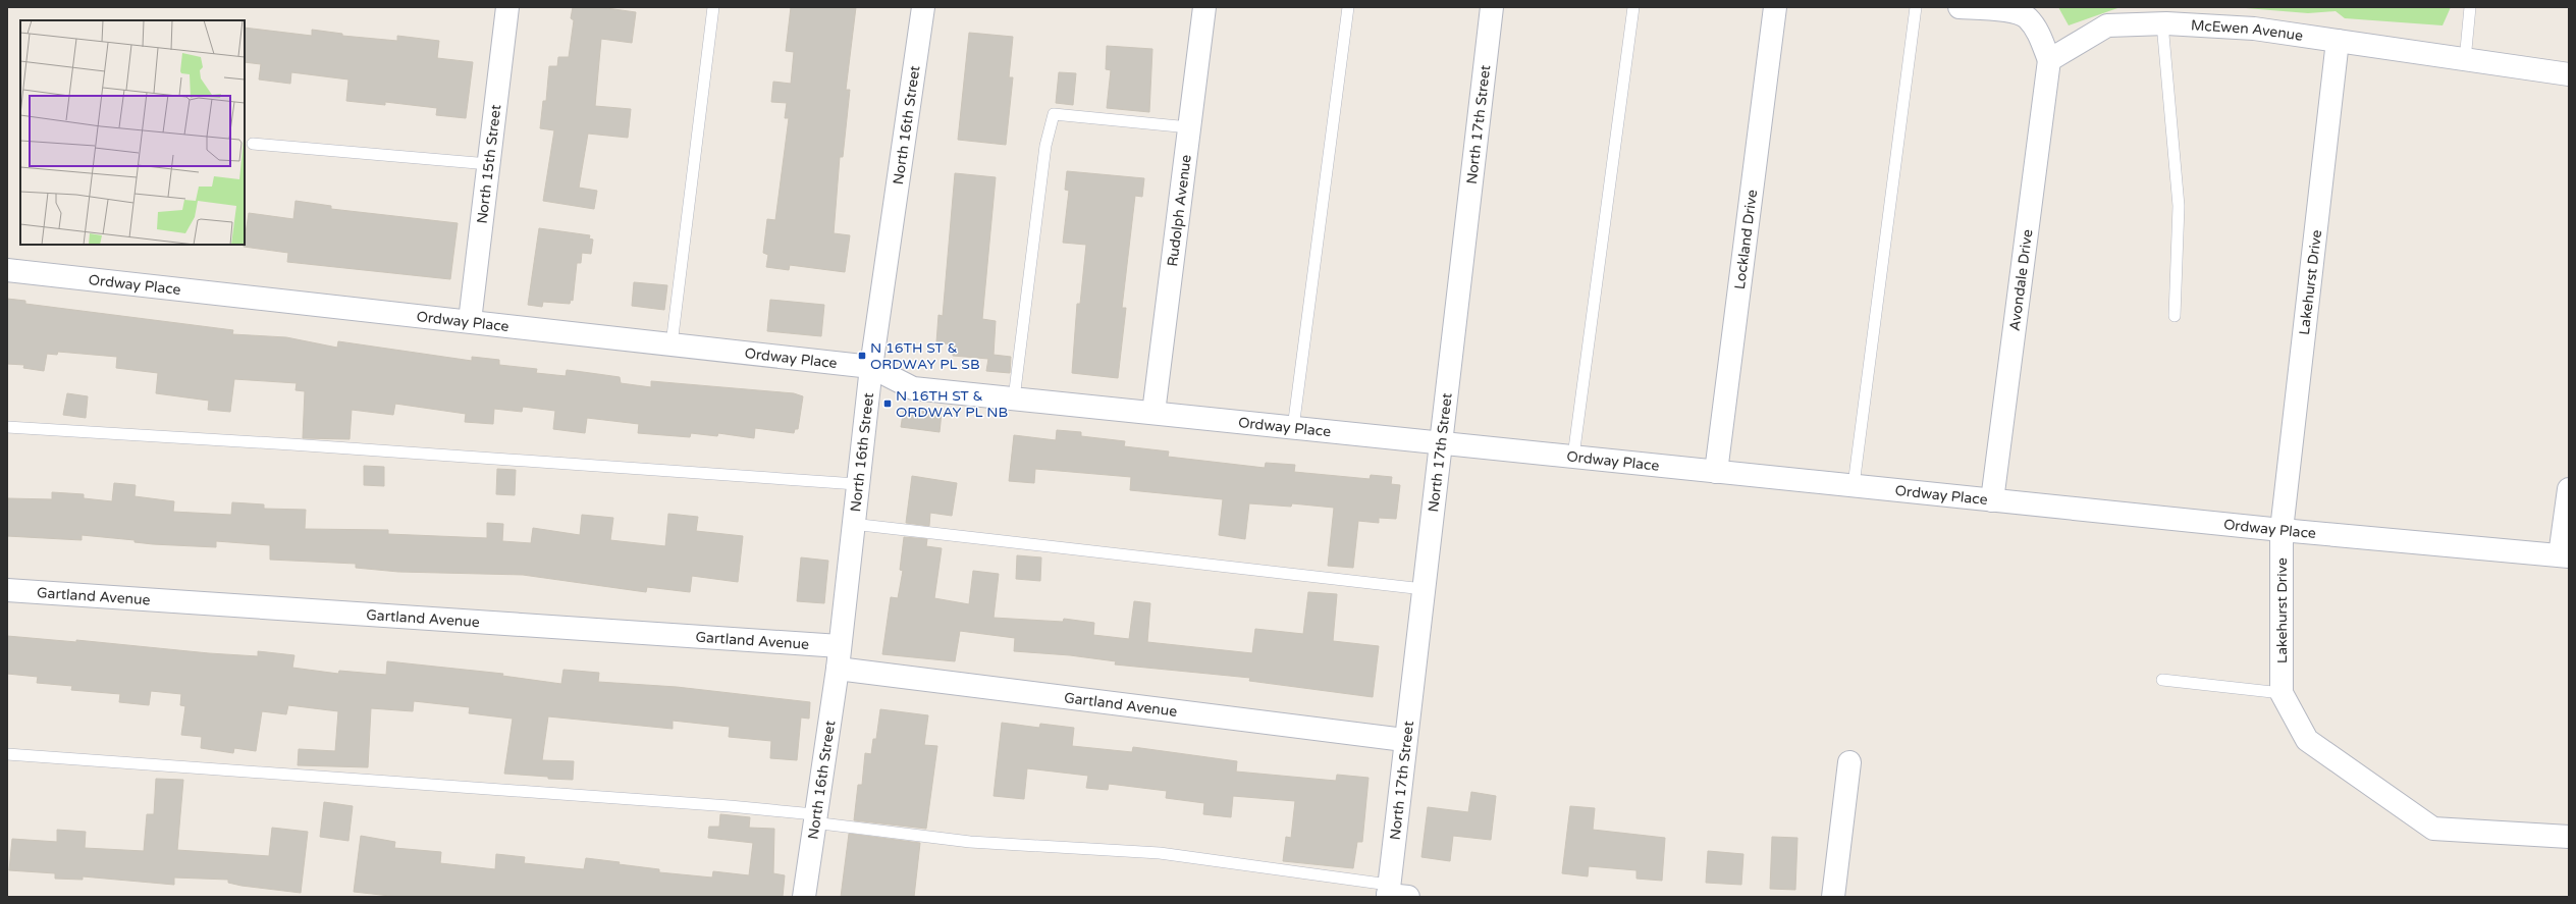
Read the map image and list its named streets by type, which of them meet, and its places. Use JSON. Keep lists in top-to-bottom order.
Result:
{
  "streets": {
    "street": [
      "McEwen Avenue",
      "North 16th Street",
      "North 17th Street",
      "North 15th Street",
      "Rudolph Avenue",
      "Lockland Drive",
      "Avondale Drive",
      "Lakehurst Drive",
      "Ordway Place",
      "Gartland Avenue"
    ]
  },
  "crossings": [
    ["McEwen Avenue", "Avondale Drive"],
    ["McEwen Avenue", "Lakehurst Drive"],
    ["North 16th Street", "Ordway Place"],
    ["North 16th Street", "Gartland Avenue"],
    ["North 17th Street", "Ordway Place"],
    ["North 17th Street", "Gartland Avenue"],
    ["North 15th Street", "Ordway Place"],
    ["Rudolph Avenue", "Ordway Place"],
    ["Lockland Drive", "Ordway Place"],
    ["Avondale Drive", "Ordway Place"],
    ["Lakehurst Drive", "Ordway Place"]
  ],
  "places": {
    "transit": ["N 16TH ST & ORDWAY PL SB", "N 16TH ST & ORDWAY PL NB"]
  }
}
